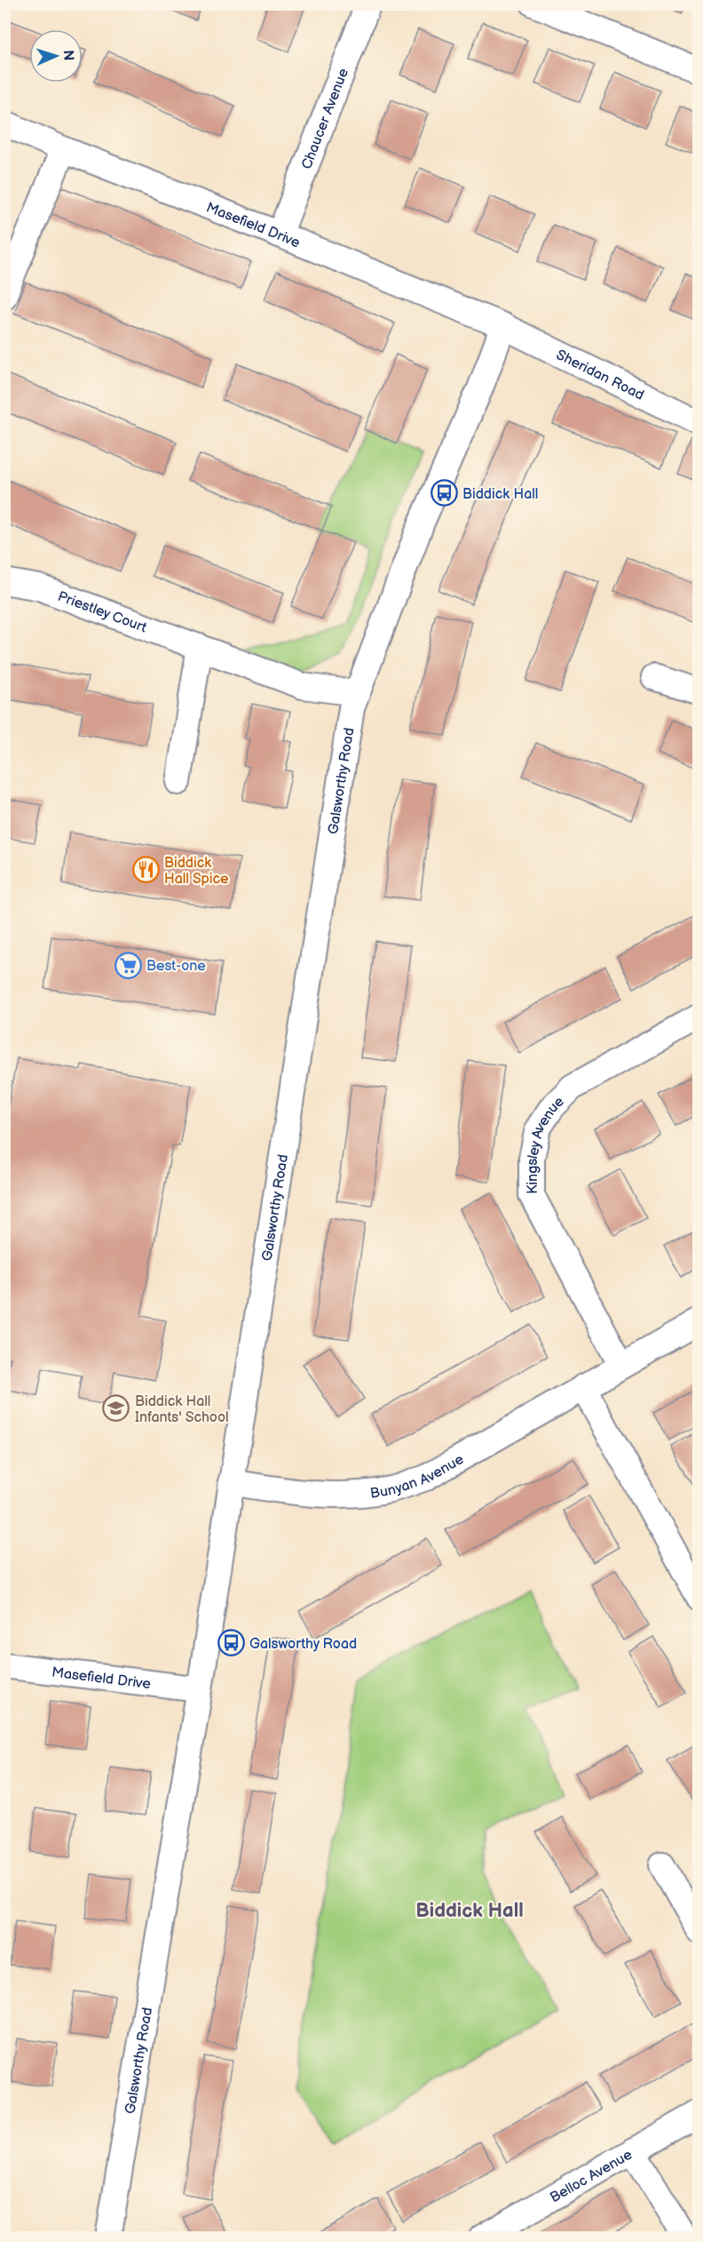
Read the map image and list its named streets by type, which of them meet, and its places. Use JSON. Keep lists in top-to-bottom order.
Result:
{
  "streets": {
    "street": [
      "Chaucer Avenue",
      "Masefield Drive",
      "Sheridan Road",
      "Priestley Court",
      "Galsworthy Road",
      "Kingsley Avenue",
      "Bunyan Avenue",
      "Belloc Avenue"
    ]
  },
  "crossings": [
    ["Chaucer Avenue", "Masefield Drive"],
    ["Masefield Drive", "Sheridan Road"],
    ["Masefield Drive", "Galsworthy Road"],
    ["Sheridan Road", "Galsworthy Road"],
    ["Priestley Court", "Galsworthy Road"],
    ["Galsworthy Road", "Bunyan Avenue"],
    ["Kingsley Avenue", "Bunyan Avenue"]
  ],
  "districts": ["Biddick Hall"],
  "places": {
    "bus stop": ["Biddick Hall", "Galsworthy Road"],
    "restaurant": ["Biddick Hall Spice"],
    "supermarket": ["Best-one"],
    "school or university": ["Biddick Hall Infants' School"]
  },
  "north": "right"
}
